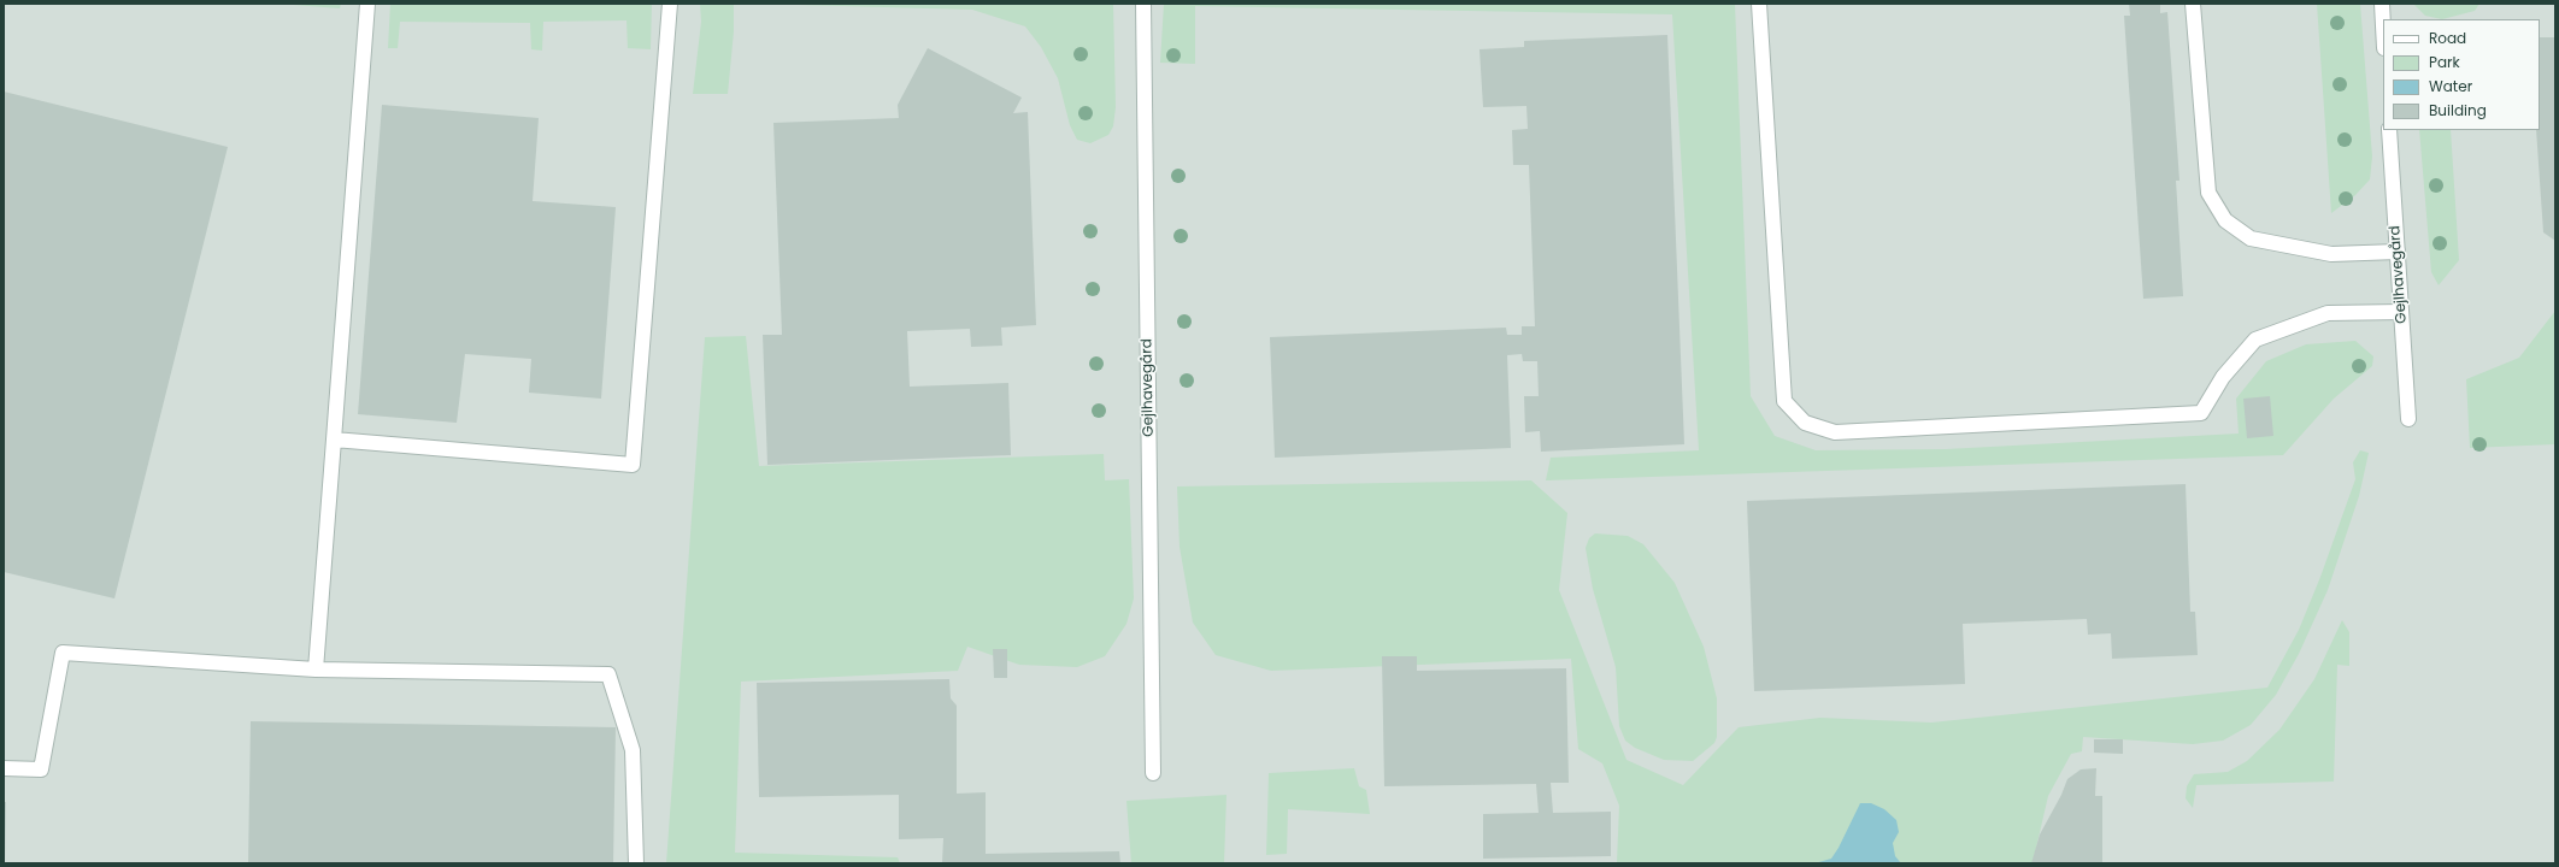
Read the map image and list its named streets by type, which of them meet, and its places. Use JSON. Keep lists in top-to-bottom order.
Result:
{
  "streets": {
    "street": ["Gejlhavegård"]
  },
  "legend": [
    "Road",
    "Park",
    "Water",
    "Building"
  ]
}
